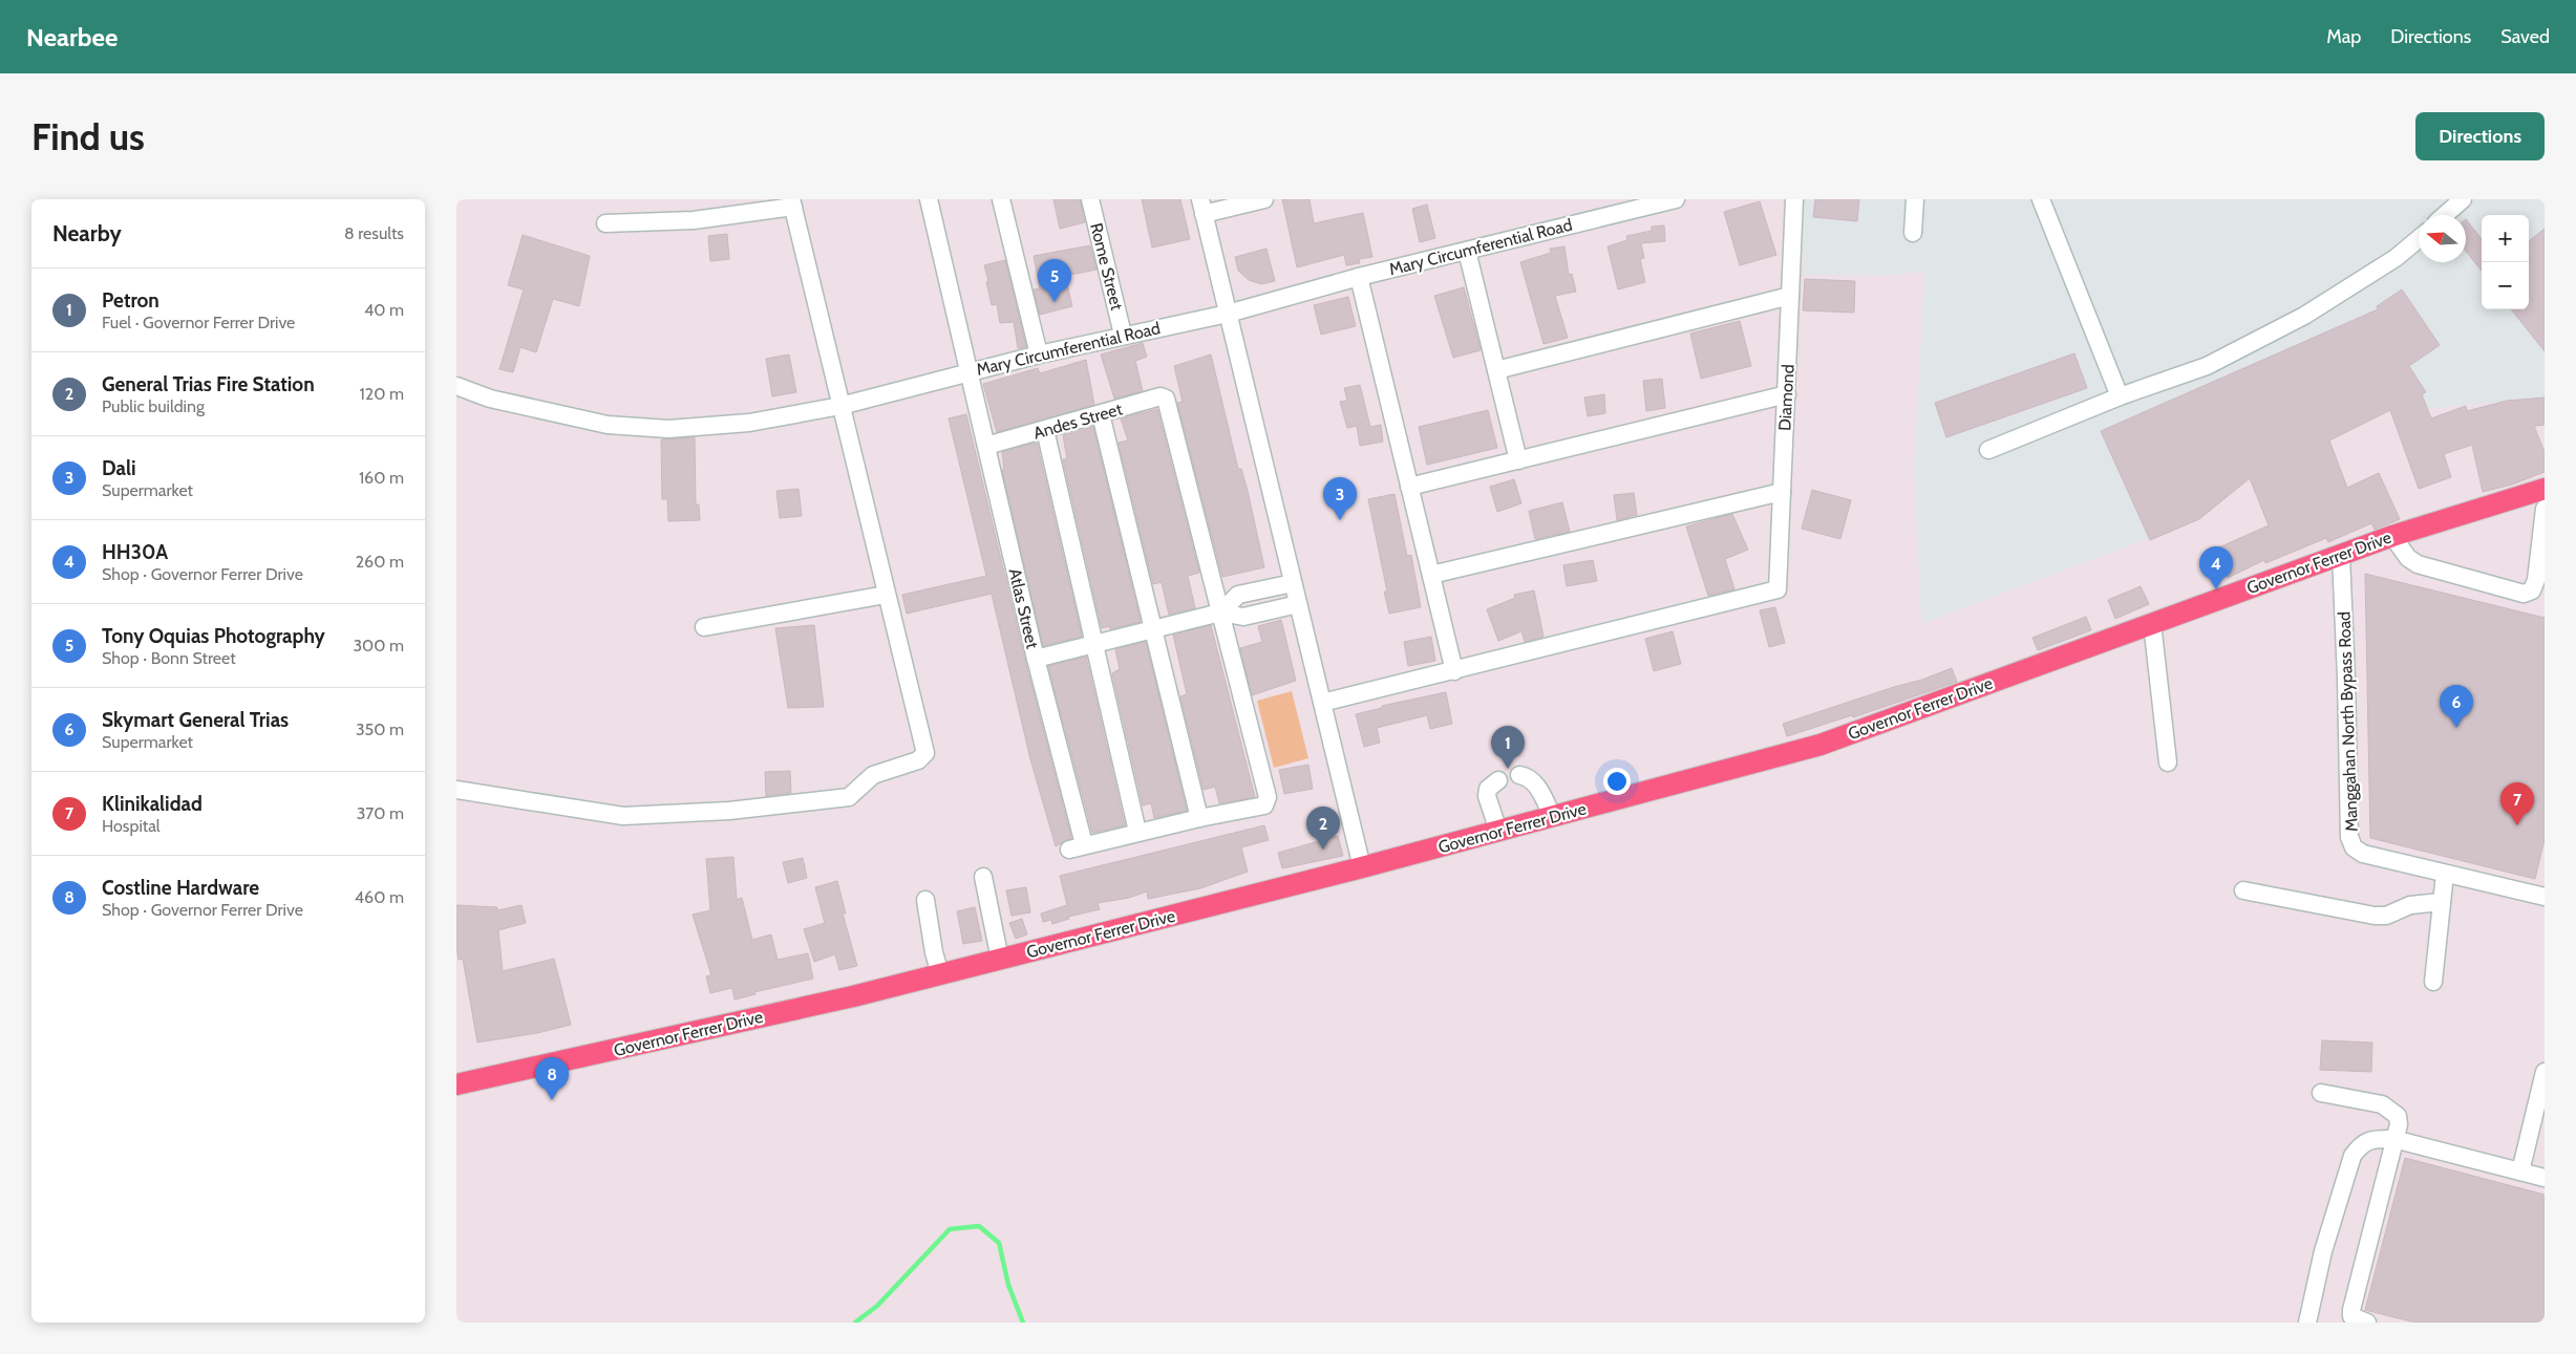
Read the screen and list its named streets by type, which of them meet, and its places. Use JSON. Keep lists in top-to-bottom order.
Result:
{
  "streets": {
    "main road": ["Governor Ferrer Drive"],
    "street": [
      "Mary Circumferential Road",
      "Rome Street",
      "Diamond",
      "Andes Street",
      "Atlas Street",
      "Manggahan North Bypass Road"
    ]
  },
  "crossings": [
    ["Mary Circumferential Road", "Rome Street"],
    ["Mary Circumferential Road", "Atlas Street"],
    ["Andes Street", "Atlas Street"],
    ["Governor Ferrer Drive", "Manggahan North Bypass Road"]
  ],
  "north": "left",
  "page": {
    "header": "Nearbee",
    "nav": ["Map", "Directions", "Saved"],
    "buttons": "Directions",
    "title": "Find us",
    "heading": ["Nearby", "8 results"],
    "map_buttons": ["+", "−"],
    "pins": [
      "5",
      "3",
      "4",
      "6",
      "1",
      "7",
      "2",
      "8"
    ],
    "list": [
      {
        "mark": "1",
        "name": "Petron",
        "note": "Fuel · Governor Ferrer Drive",
        "value": "40 m"
      },
      {
        "mark": "2",
        "name": "General Trias Fire Station",
        "note": "Public building",
        "value": "120 m"
      },
      {
        "mark": "3",
        "name": "Dali",
        "note": "Supermarket",
        "value": "160 m"
      },
      {
        "mark": "4",
        "name": "HH30A",
        "note": "Shop · Governor Ferrer Drive",
        "value": "260 m"
      },
      {
        "mark": "5",
        "name": "Tony Oquias Photography",
        "note": "Shop · Bonn Street",
        "value": "300 m"
      },
      {
        "mark": "6",
        "name": "Skymart General Trias",
        "note": "Supermarket",
        "value": "350 m"
      },
      {
        "mark": "7",
        "name": "Klinikalidad",
        "note": "Hospital",
        "value": "370 m"
      },
      {
        "mark": "8",
        "name": "Costline Hardware",
        "note": "Shop · Governor Ferrer Drive",
        "value": "460 m"
      }
    ]
  }
}
